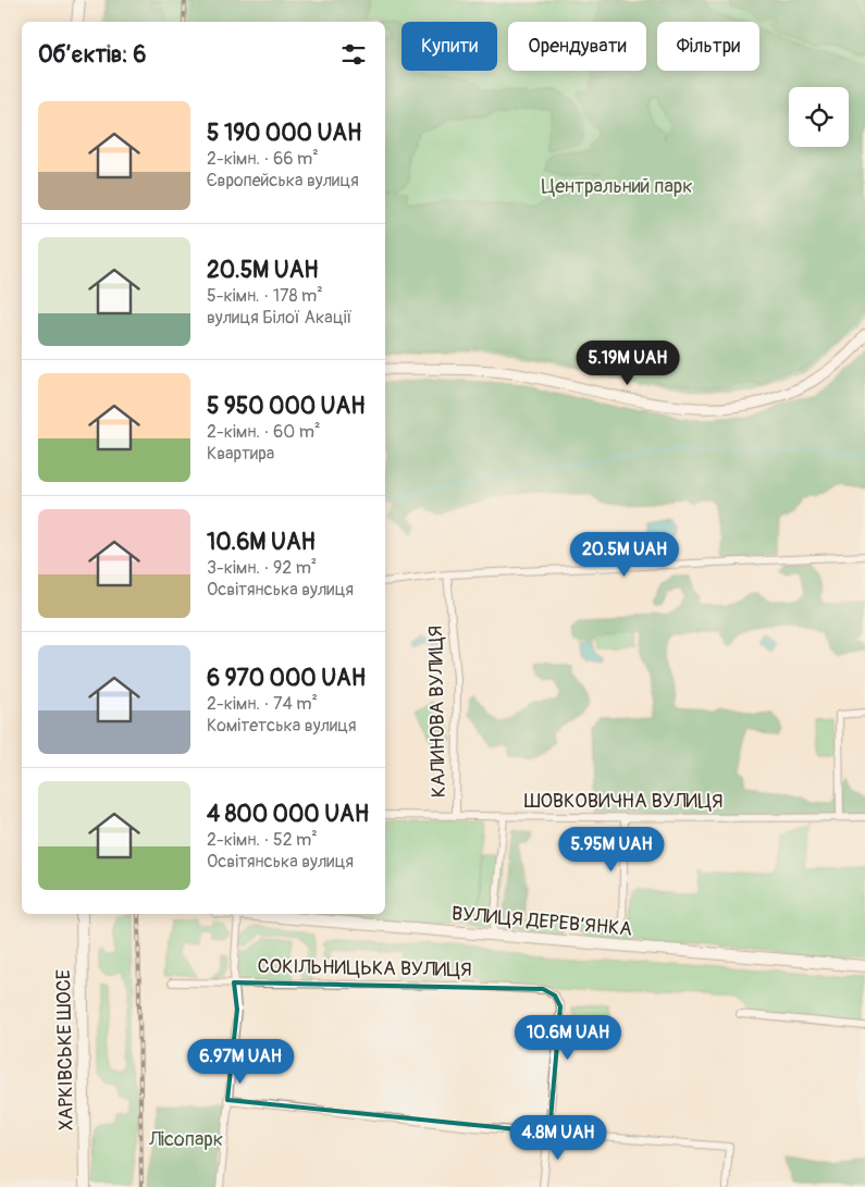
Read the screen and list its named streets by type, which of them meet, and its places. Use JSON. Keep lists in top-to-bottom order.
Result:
{
  "streets": {
    "main road": ["ВУЛИЦЯ ДЕРЕВ’ЯНКА", "ХАРКІВСЬКЕ ШОСЕ"],
    "street": ["КАЛИНОВА ВУЛИЦЯ", "ШОВКОВИЧНА ВУЛИЦЯ", "СОКІЛЬНИЦЬКА ВУЛИЦЯ"]
  },
  "crossings": [
    ["КАЛИНОВА ВУЛИЦЯ", "ШОВКОВИЧНА ВУЛИЦЯ"]
  ],
  "parks": ["Центральний парк", "Лісопарк"],
  "page": {
    "chip": ["Купити", "Орендувати", "Фільтри"],
    "heading": "Об’єктів: 6",
    "list": [
      {
        "name": "5 190 000 UAH",
        "note": "2-кімн. · 66 m² · Європейська вулиця"
      },
      {
        "name": "20.5M UAH",
        "note": "5-кімн. · 178 m² · вулиця Білої Акації"
      },
      {
        "name": "5 950 000 UAH",
        "note": "2-кімн. · 60 m² · Квартира"
      },
      {
        "name": "10.6M UAH",
        "note": "3-кімн. · 92 m² · Освітянська вулиця"
      },
      {
        "name": "6 970 000 UAH",
        "note": "2-кімн. · 74 m² · Комітетська вулиця"
      },
      {
        "name": "4 800 000 UAH",
        "note": "2-кімн. · 52 m² · Освітянська вулиця"
      }
    ],
    "price": [
      "5.19M UAH",
      "20.5M UAH",
      "5.95M UAH",
      "10.6M UAH",
      "6.97M UAH",
      "4.8M UAH"
    ]
  }
}
